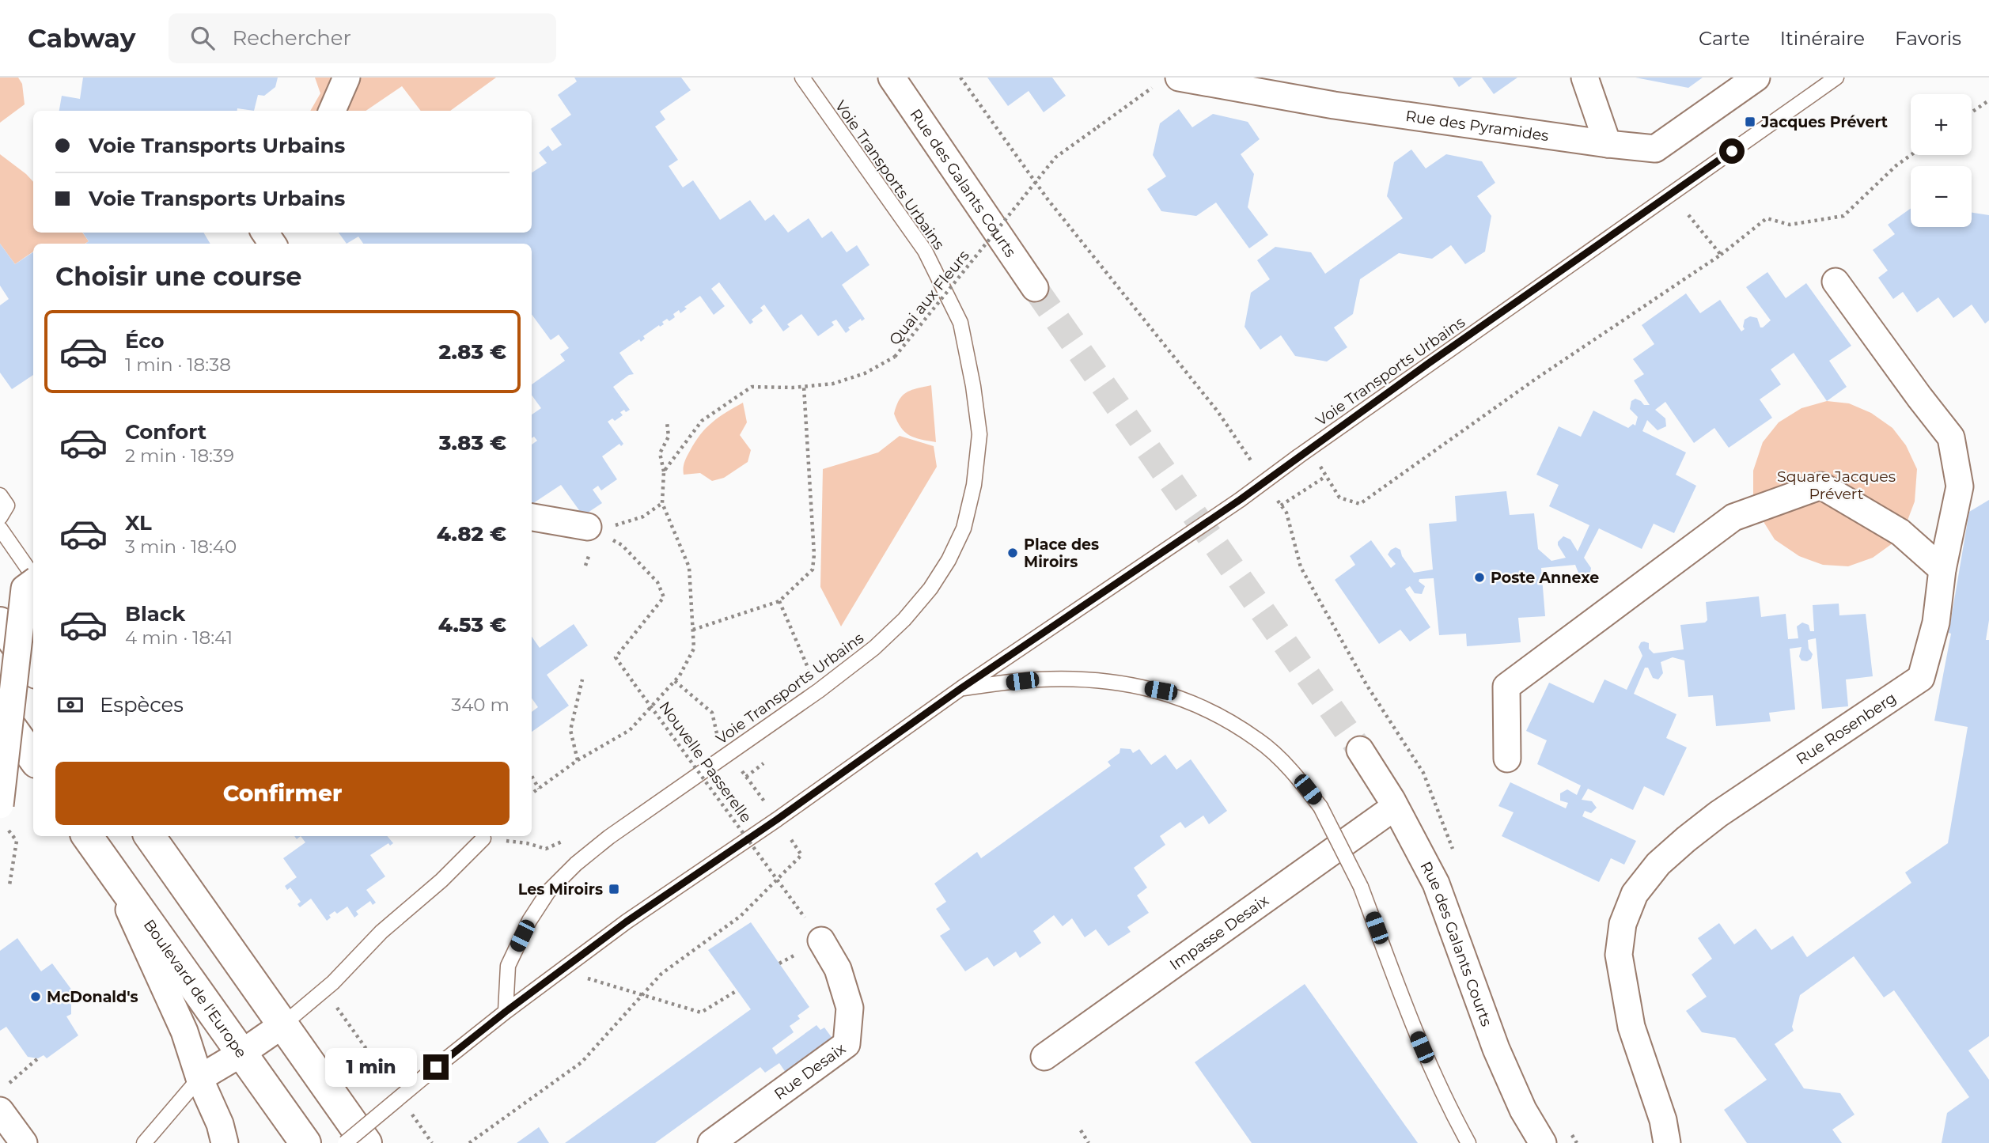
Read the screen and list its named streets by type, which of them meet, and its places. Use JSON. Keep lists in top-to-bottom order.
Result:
{
  "streets": {
    "main road": ["Boulevard de l'Europe"],
    "street": [
      "Rue des Pyramides",
      "Rue des Galants Courts",
      "Rue Rosenberg",
      "Impasse Desaix",
      "Rue Desaix"
    ],
    "lane": ["Voie Transports Urbains"],
    "path": ["Quai aux Fleurs", "Nouvelle Passerelle"]
  },
  "crossings": [
    ["Rue des Pyramides", "Quai aux Fleurs"],
    ["Rue des Galants Courts", "Impasse Desaix"]
  ],
  "parks": ["Square Jacques Prévert"],
  "places": {
    "transit": ["Jacques Prévert", "Les Miroirs"],
    "other": ["Place des Miroirs", "Poste Annexe", "McDonald's"]
  },
  "page": {
    "header": "Cabway",
    "search": "Rechercher",
    "nav": ["Carte", "Itinéraire", "Favoris"],
    "map_buttons": ["+", "−"],
    "banner": ["Voie Transports Urbains", "Voie Transports Urbains"],
    "heading": "Choisir une course",
    "list": [
      {
        "name": "Éco",
        "note": "1 min · 18:38",
        "value": "2.83 €"
      },
      {
        "name": "Confort",
        "note": "2 min · 18:39",
        "value": "3.83 €"
      },
      {
        "name": "XL",
        "note": "3 min · 18:40",
        "value": "4.82 €"
      },
      {
        "name": "Black",
        "note": "4 min · 18:41",
        "value": "4.53 €"
      }
    ],
    "pay": ["Espèces", "340 m"],
    "buttons": "Confirmer",
    "bubble": "1 min"
  }
}
